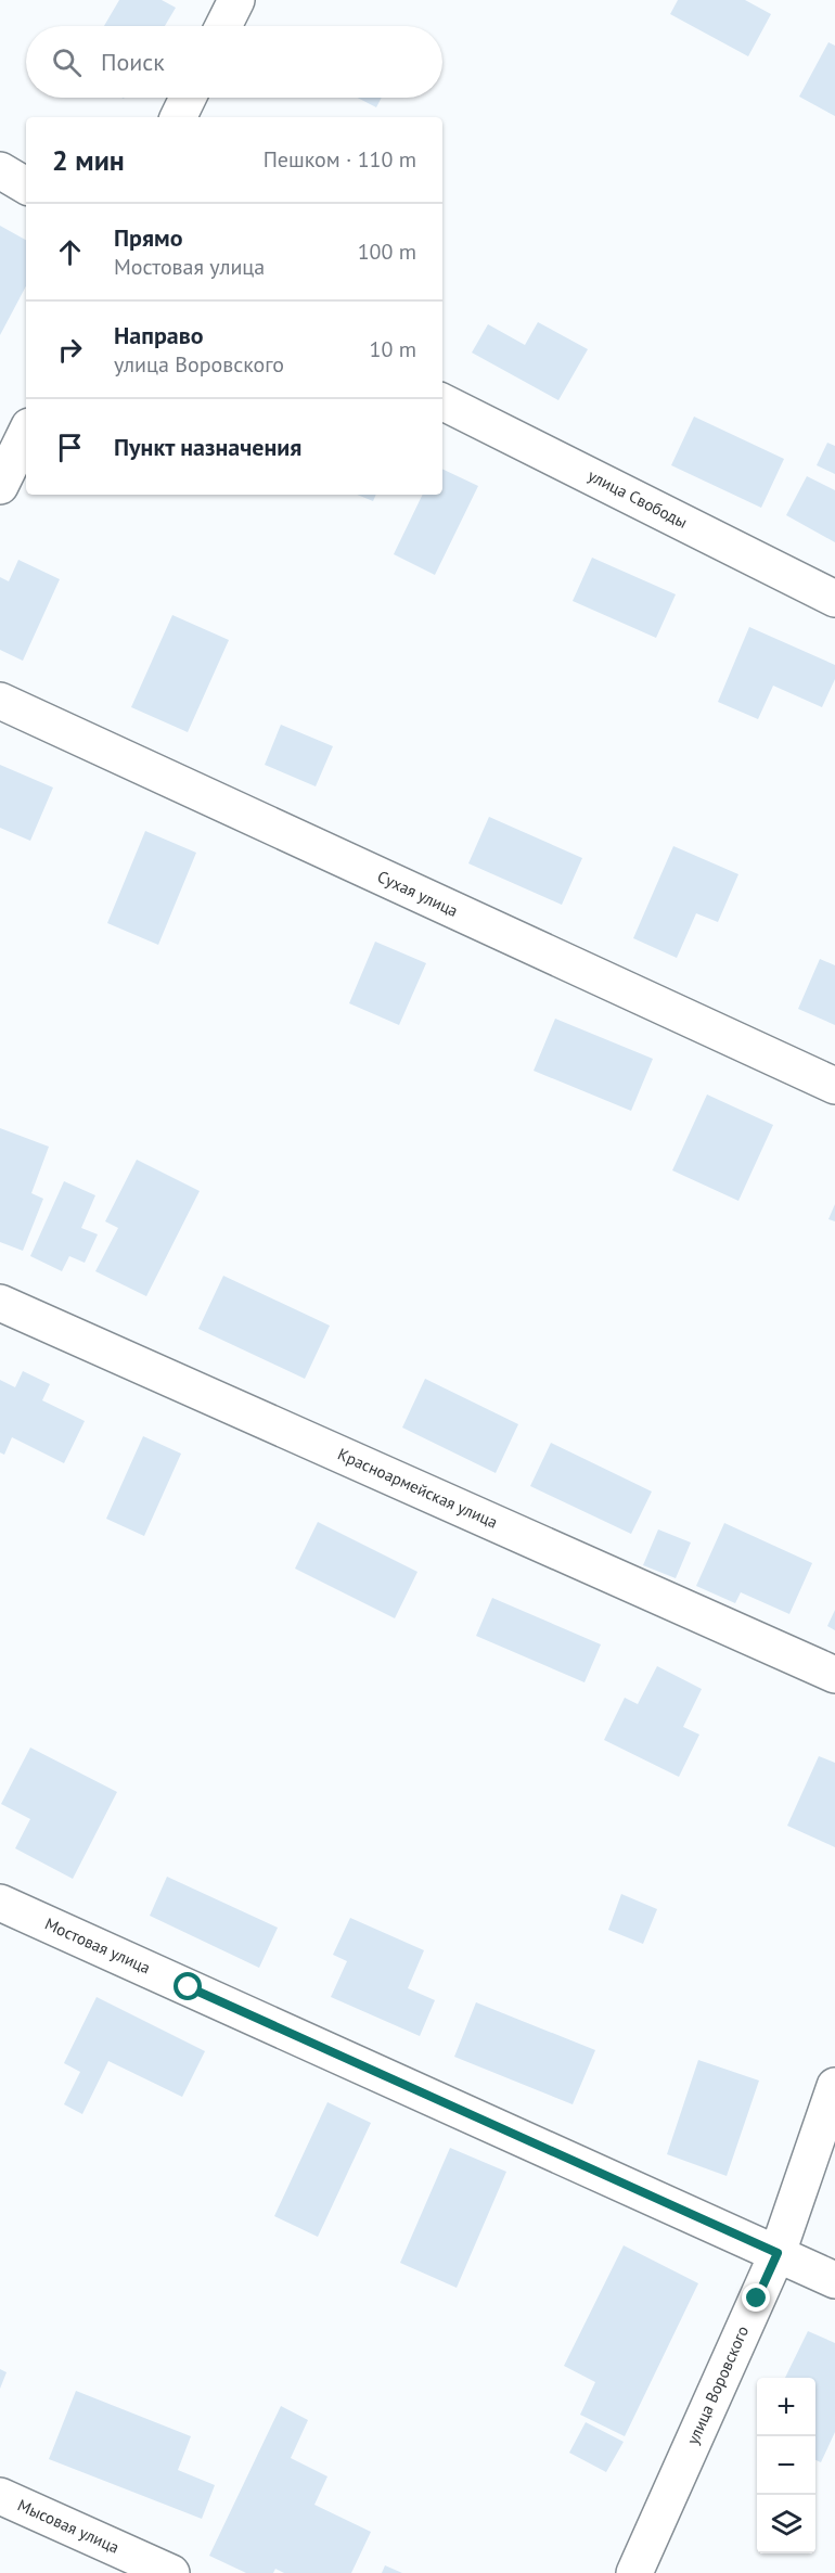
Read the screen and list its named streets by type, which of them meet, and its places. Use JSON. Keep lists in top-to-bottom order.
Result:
{
  "streets": {
    "street": [
      "улица Свободы",
      "Сухая улица",
      "Красноармейская улица",
      "Мостовая улица",
      "улица Воровского",
      "Мысовая улица"
    ]
  },
  "crossings": [
    ["Мостовая улица", "улица Воровского"]
  ],
  "page": {
    "search": "Поиск",
    "heading": ["2 мин", "Пешком · 110 m"],
    "list": [
      ["Прямо", "Мостовая улица", "100 m"],
      ["Направо", "улица Воровского", "10 m"],
      "Пункт назначения"
    ],
    "map_buttons": ["+", "−"]
  }
}
